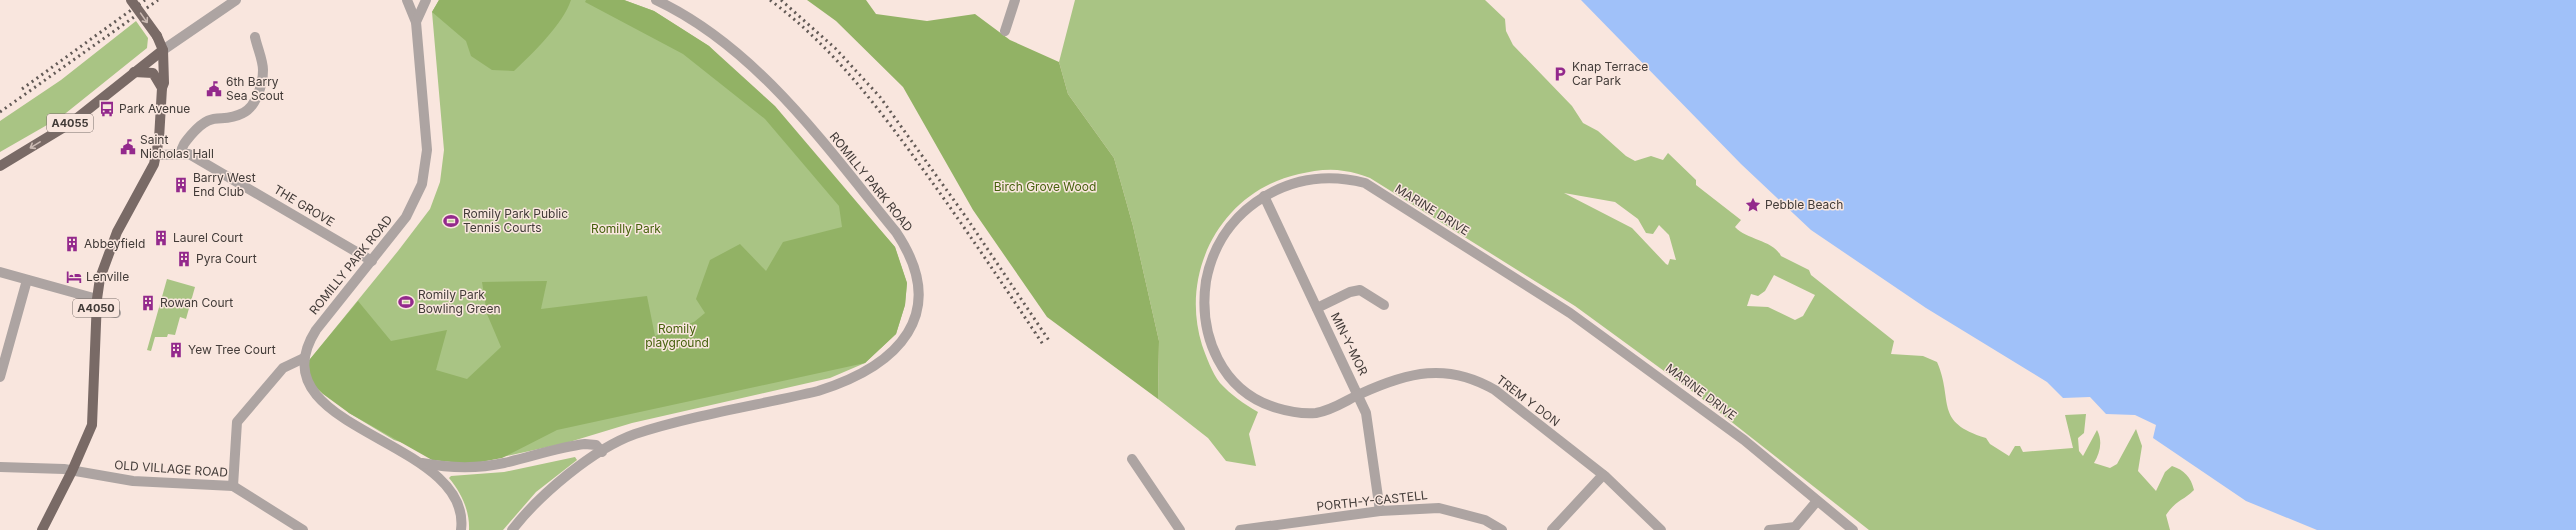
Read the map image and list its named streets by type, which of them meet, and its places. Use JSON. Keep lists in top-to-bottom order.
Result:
{
  "streets": {
    "main road": ["A4055", "A4050"],
    "street": [
      "ROMILLY PARK ROAD",
      "THE GROVE",
      "MARINE DRIVE",
      "MIN-Y-MOR",
      "TREM Y DON",
      "OLD VILLAGE ROAD",
      "PORTH-Y-CASTELL"
    ]
  },
  "crossings": [
    ["A4055", "A4050"],
    ["ROMILLY PARK ROAD", "THE GROVE"],
    ["THE GROVE", "A4050"],
    ["MARINE DRIVE", "MIN-Y-MOR"],
    ["MARINE DRIVE", "TREM Y DON"],
    ["A4050", "OLD VILLAGE ROAD"],
    ["MIN-Y-MOR", "TREM Y DON"],
    ["MIN-Y-MOR", "PORTH-Y-CASTELL"]
  ],
  "parks": ["Birch Grove Wood", "Romilly Park", "Romily playground"],
  "places": {
    "parking": ["Knap Terrace Car Park"],
    "public building": ["6th Barry Sea Scout", "Saint Nicholas Hall"],
    "bus stop": ["Park Avenue"],
    "building": [
      "Barry West End Club",
      "Laurel Court",
      "Abbeyfield",
      "Pyra Court",
      "Rowan Court",
      "Yew Tree Court"
    ],
    "place": ["Pebble Beach"],
    "sports": ["Romily Park Public Tennis Courts", "Romily Park Bowling Green"],
    "hotel": ["Lenville"]
  }
}
